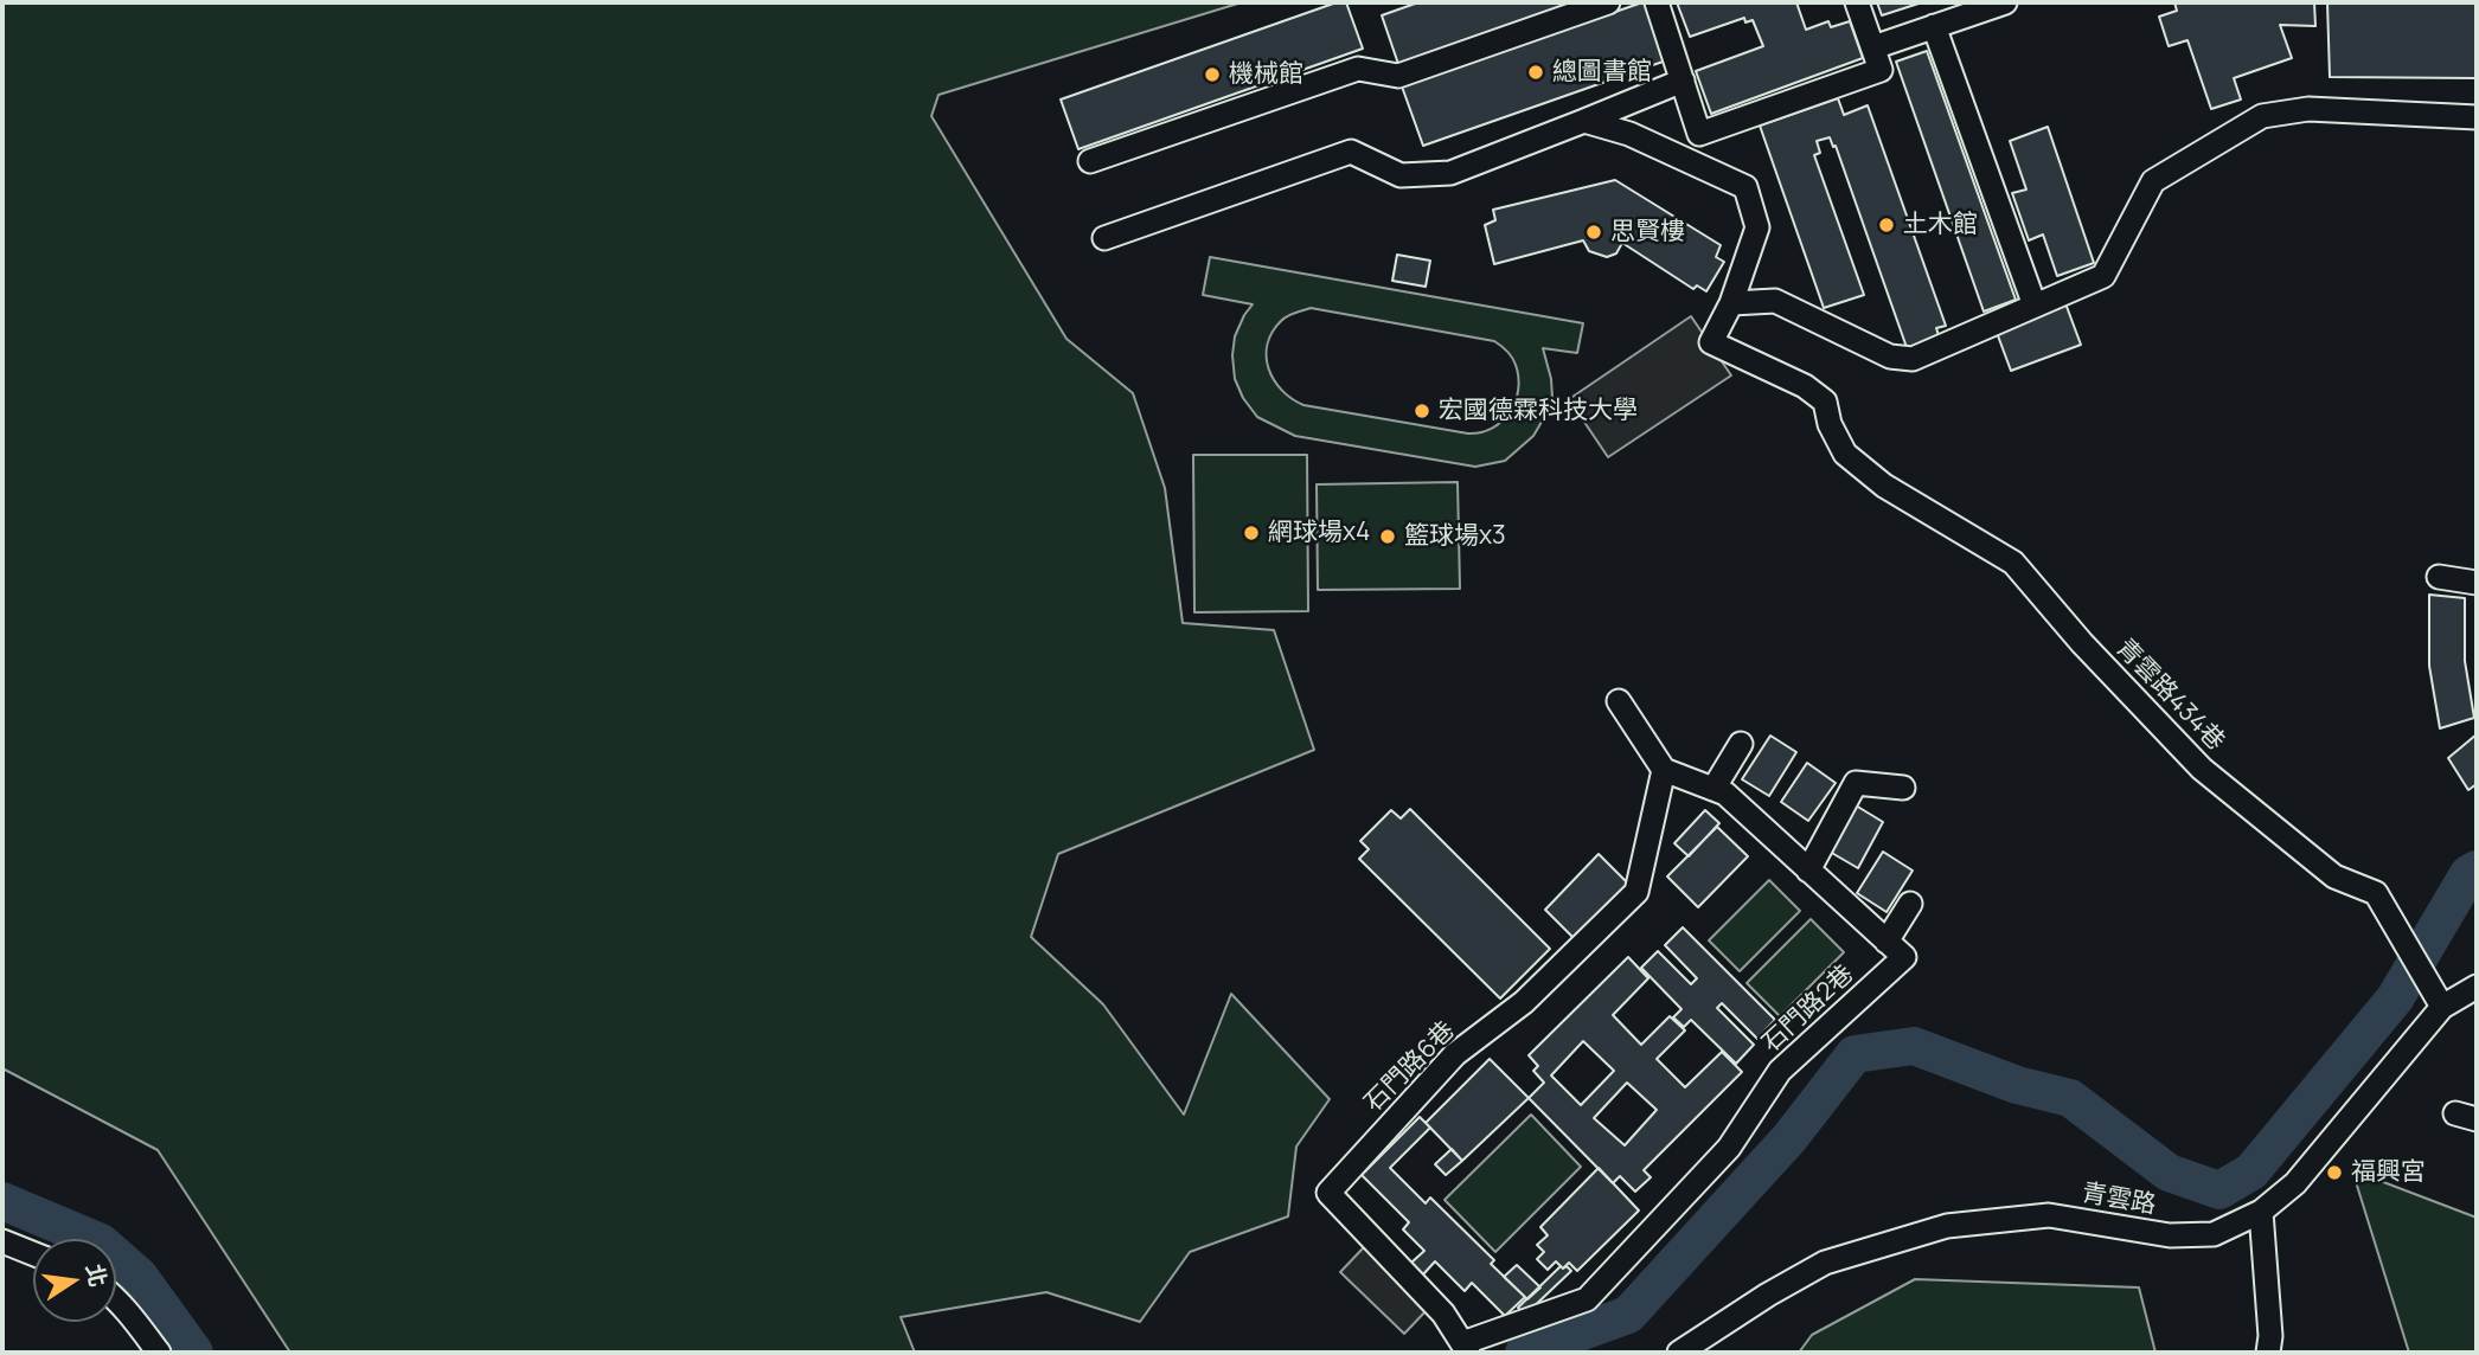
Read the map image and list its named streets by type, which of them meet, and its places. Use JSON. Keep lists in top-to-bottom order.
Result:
{
  "streets": {
    "street": [
      "青雲路434巷",
      "石門路2巷",
      "石門路6巷",
      "青雲路"
    ]
  },
  "crossings": [
    ["青雲路434巷", "青雲路"],
    ["石門路2巷", "石門路6巷"]
  ],
  "places": [
    "總圖書館",
    "機械館",
    "土木館",
    "思賢樓",
    "宏國德霖科技大學",
    "網球場x4",
    "籃球場x3",
    "福興宮"
  ],
  "north": "right"
}
